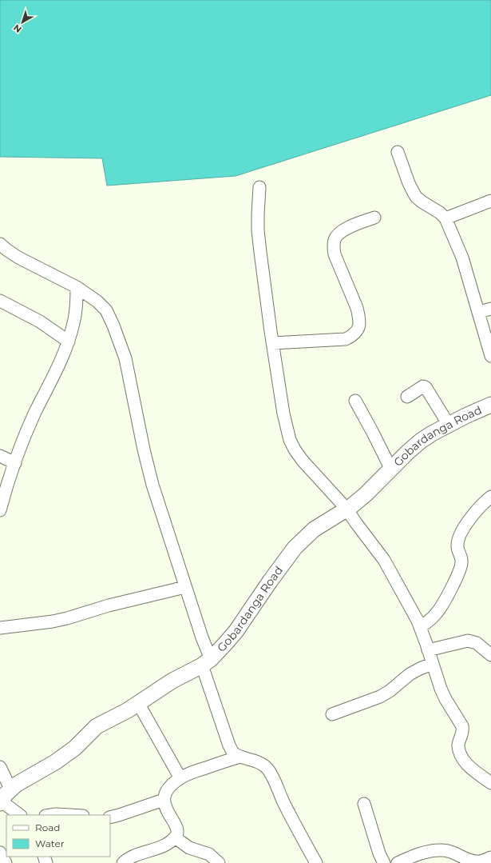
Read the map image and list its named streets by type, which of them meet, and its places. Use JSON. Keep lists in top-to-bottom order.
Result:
{
  "streets": {
    "main road": ["Gobardanga Road"]
  },
  "legend": ["Road", "Water"],
  "north": "bottom left"
}
